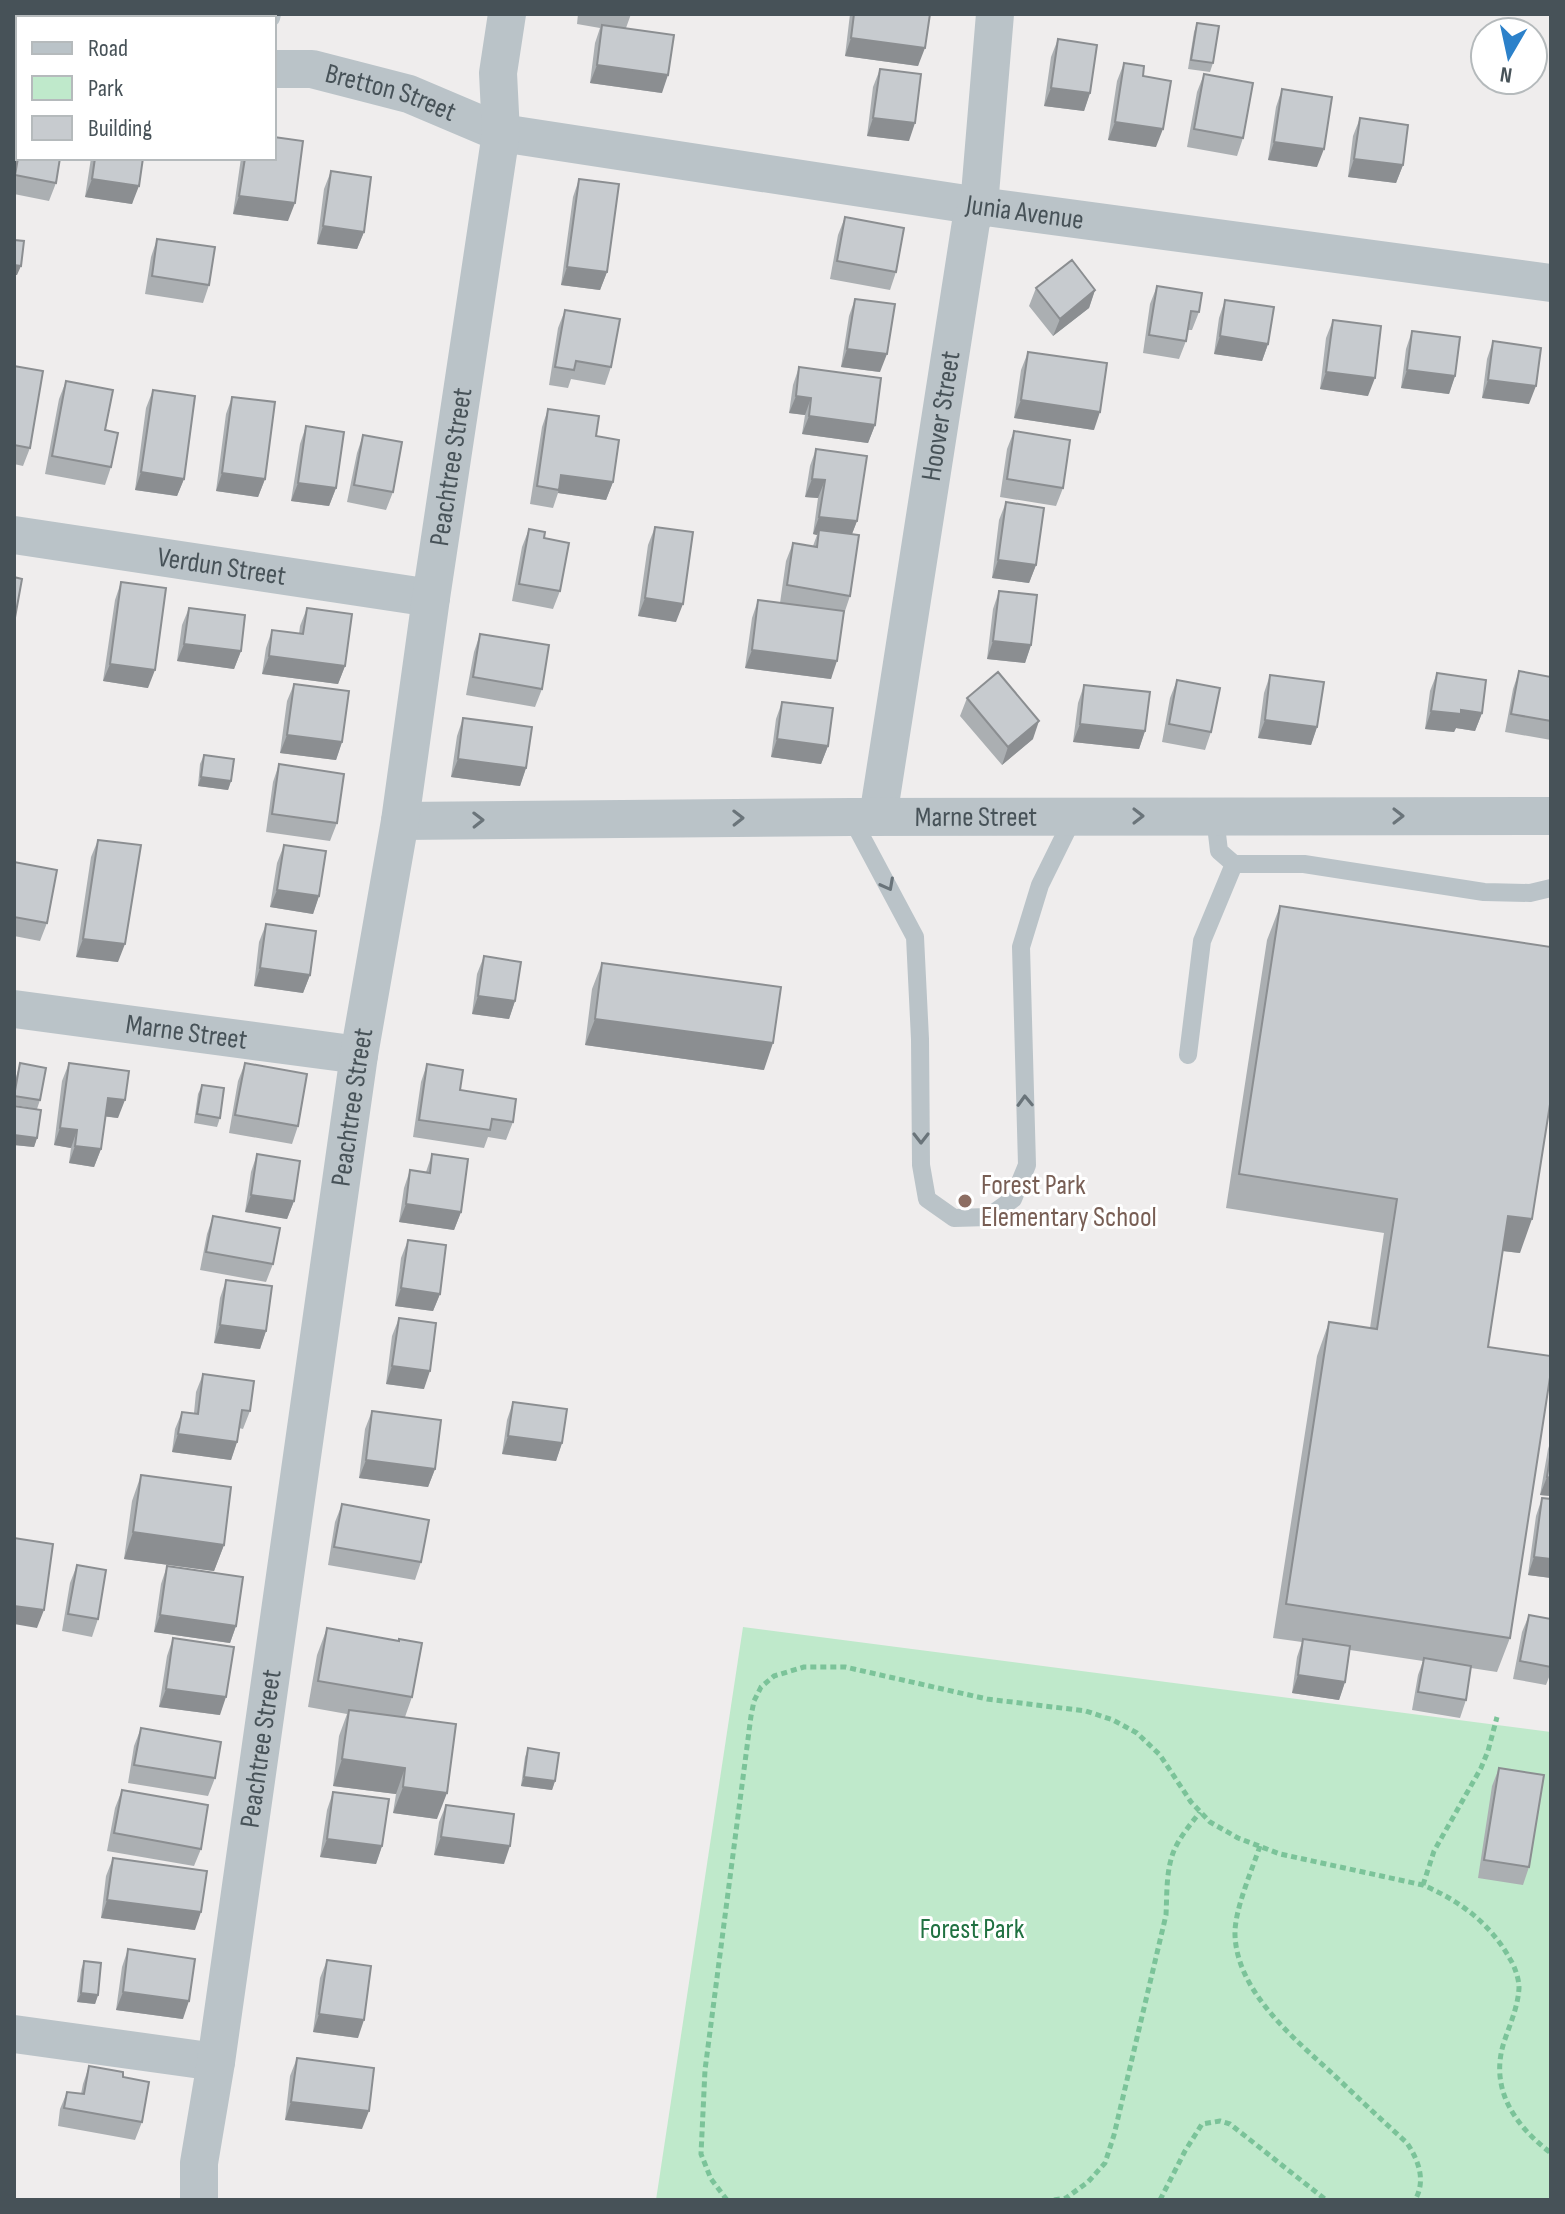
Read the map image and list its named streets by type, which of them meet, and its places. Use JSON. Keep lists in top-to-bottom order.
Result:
{
  "streets": {
    "street": [
      "Bretton Street",
      "Junia Avenue",
      "Hoover Street",
      "Peachtree Street",
      "Verdun Street",
      "Marne Street"
    ]
  },
  "crossings": [
    ["Bretton Street", "Junia Avenue"],
    ["Bretton Street", "Peachtree Street"],
    ["Junia Avenue", "Hoover Street"],
    ["Junia Avenue", "Peachtree Street"],
    ["Hoover Street", "Marne Street"],
    ["Peachtree Street", "Verdun Street"],
    ["Peachtree Street", "Marne Street"]
  ],
  "one_way": ["Marne Street"],
  "parks": ["Forest Park"],
  "places": ["Forest Park Elementary School"],
  "legend": ["Road", "Park", "Building"],
  "north": "bottom"
}
